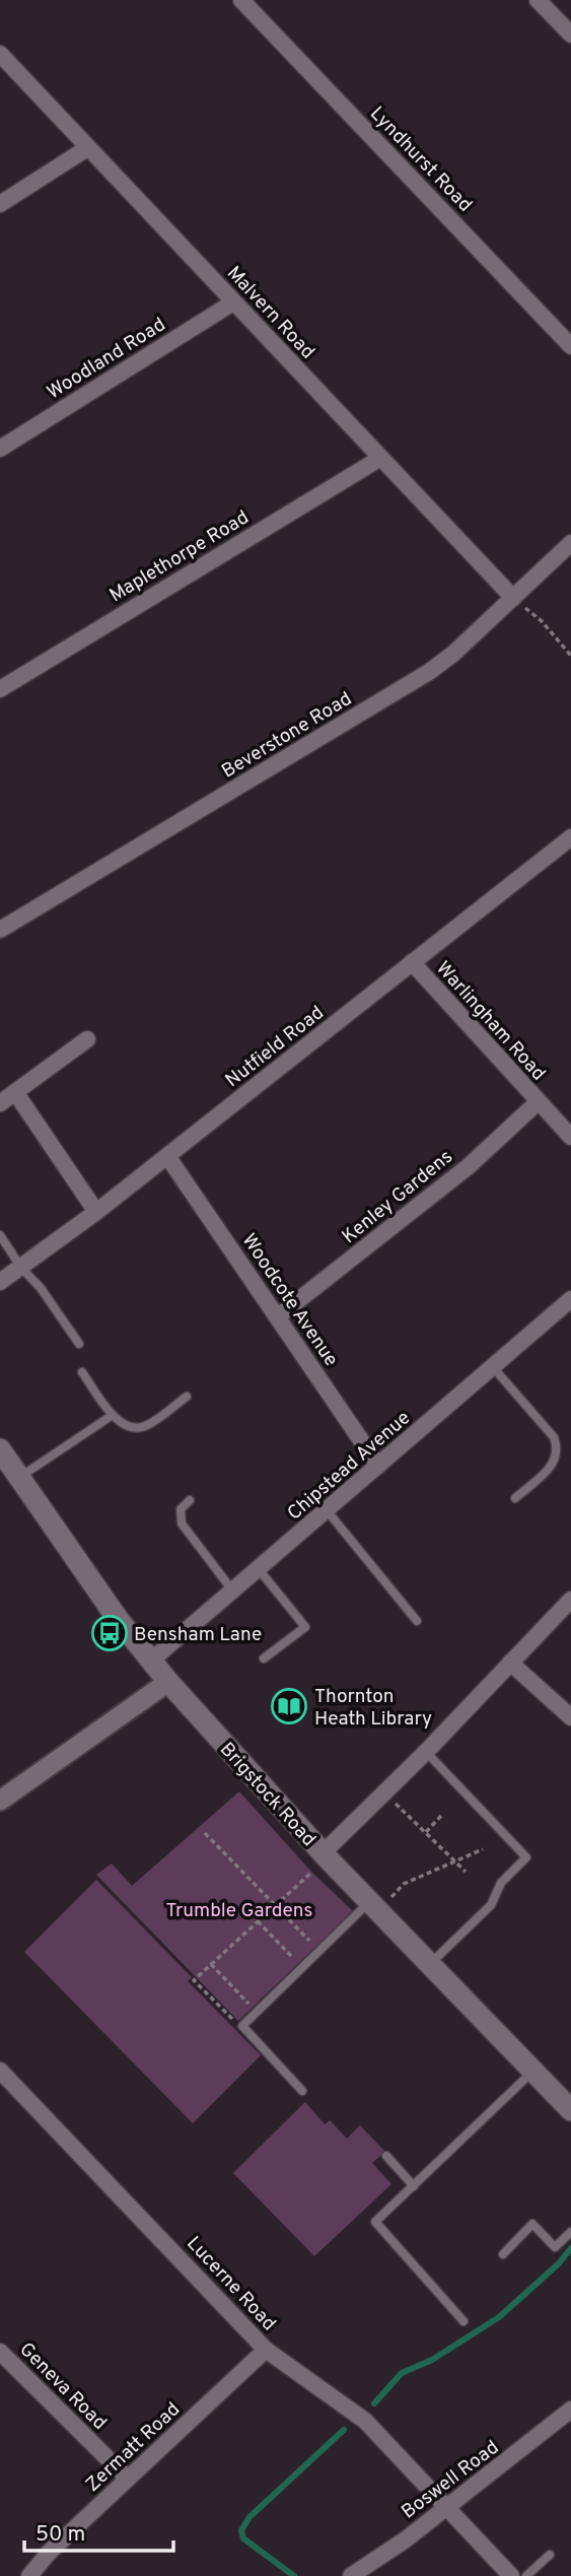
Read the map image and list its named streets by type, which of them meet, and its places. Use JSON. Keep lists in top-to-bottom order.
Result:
{
  "streets": {
    "main road": ["Brigstock Road"],
    "street": [
      "Lyndhurst Road",
      "Malvern Road",
      "Woodland Road",
      "Maplethorpe Road",
      "Beverstone Road",
      "Warlingham Road",
      "Nutfield Road",
      "Kenley Gardens",
      "Woodcote Avenue",
      "Chipstead Avenue",
      "Lucerne Road",
      "Geneva Road",
      "Zermatt Road",
      "Boswell Road"
    ]
  },
  "crossings": [
    ["Malvern Road", "Woodland Road"],
    ["Malvern Road", "Maplethorpe Road"],
    ["Malvern Road", "Beverstone Road"],
    ["Warlingham Road", "Nutfield Road"],
    ["Warlingham Road", "Kenley Gardens"],
    ["Nutfield Road", "Woodcote Avenue"],
    ["Kenley Gardens", "Woodcote Avenue"],
    ["Woodcote Avenue", "Chipstead Avenue"],
    ["Chipstead Avenue", "Brigstock Road"],
    ["Lucerne Road", "Zermatt Road"],
    ["Lucerne Road", "Boswell Road"],
    ["Geneva Road", "Zermatt Road"]
  ],
  "parks": ["Trumble Gardens"],
  "places": {
    "bus stop": ["Bensham Lane"],
    "library": ["Thornton Heath Library"]
  },
  "scale_bar": "50 m"
}
